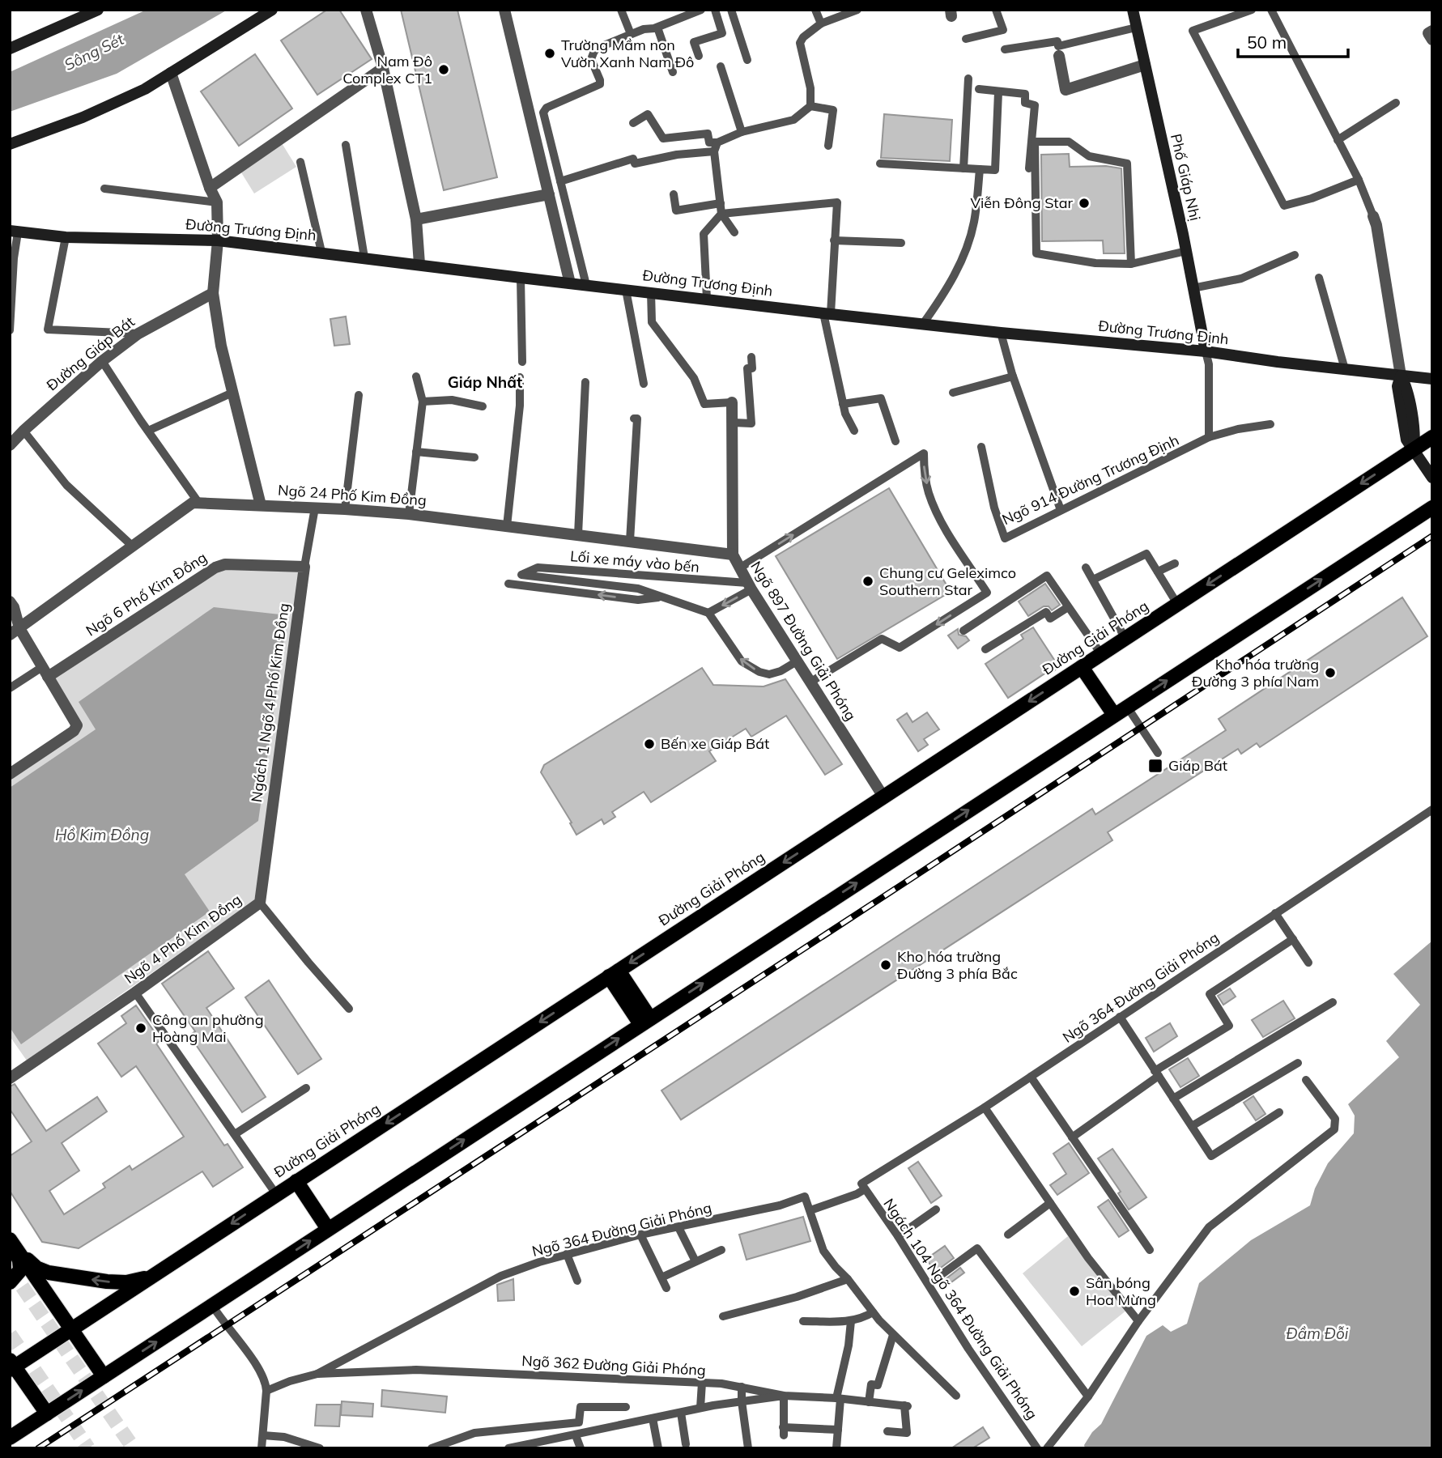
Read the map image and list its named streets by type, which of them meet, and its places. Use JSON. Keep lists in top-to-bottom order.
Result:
{
  "streets": {
    "main road": ["Phố Giáp Nhị", "Đường Trương Định", "Đường Giải Phóng"],
    "street": [
      "Đường Giáp Bát",
      "Ngõ 24 Phố Kim Đồng",
      "Ngõ 6 Phố Kim Đồng",
      "Ngõ 897 Đường Giải Phóng",
      "Ngách 1 Ngõ 4 Phố Kim Đồng",
      "Ngõ 4 Phố Kim Đồng"
    ],
    "lane": [
      "Ngõ 914 Đường Trương Định",
      "Lối xe máy vào bến",
      "Ngõ 364 Đường Giải Phóng",
      "Ngách 104 Ngõ 364 Đường Giải Phóng",
      "Ngõ 362 Đường Giải Phóng"
    ]
  },
  "crossings": [
    ["Phố Giáp Nhị", "Đường Trương Định"],
    ["Ngõ 24 Phố Kim Đồng", "Ngõ 897 Đường Giải Phóng"],
    ["Ngõ 24 Phố Kim Đồng", "Ngách 1 Ngõ 4 Phố Kim Đồng"],
    ["Lối xe máy vào bến", "Ngõ 897 Đường Giải Phóng"],
    ["Ngõ 6 Phố Kim Đồng", "Ngách 1 Ngõ 4 Phố Kim Đồng"],
    ["Đường Giải Phóng", "Ngõ 897 Đường Giải Phóng"],
    ["Ngách 1 Ngõ 4 Phố Kim Đồng", "Ngõ 4 Phố Kim Đồng"],
    ["Ngõ 364 Đường Giải Phóng", "Ngách 104 Ngõ 364 Đường Giải Phóng"],
    ["Ngõ 364 Đường Giải Phóng", "Ngõ 362 Đường Giải Phóng"]
  ],
  "districts": ["Giáp Nhất"],
  "water": ["Sông Sét", "Hồ Kim Đồng", "Đầm Đỗi"],
  "places": {
    "other": [
      "Trường Mầm non Vườn Xanh Nam Đô",
      "Nam Đô Complex CT1",
      "Viễn Đông Star",
      "Chung cư Geleximco Southern Star",
      "Kho hóa trường Đường 3 phía Nam",
      "Bến xe Giáp Bát",
      "Kho hóa trường Đường 3 phía Bắc",
      "Công an phường Hoàng Mai",
      "Sân bóng Hoa Mừng"
    ],
    "transit": ["Giáp Bát"]
  },
  "scale_bar": "50 m"
}
